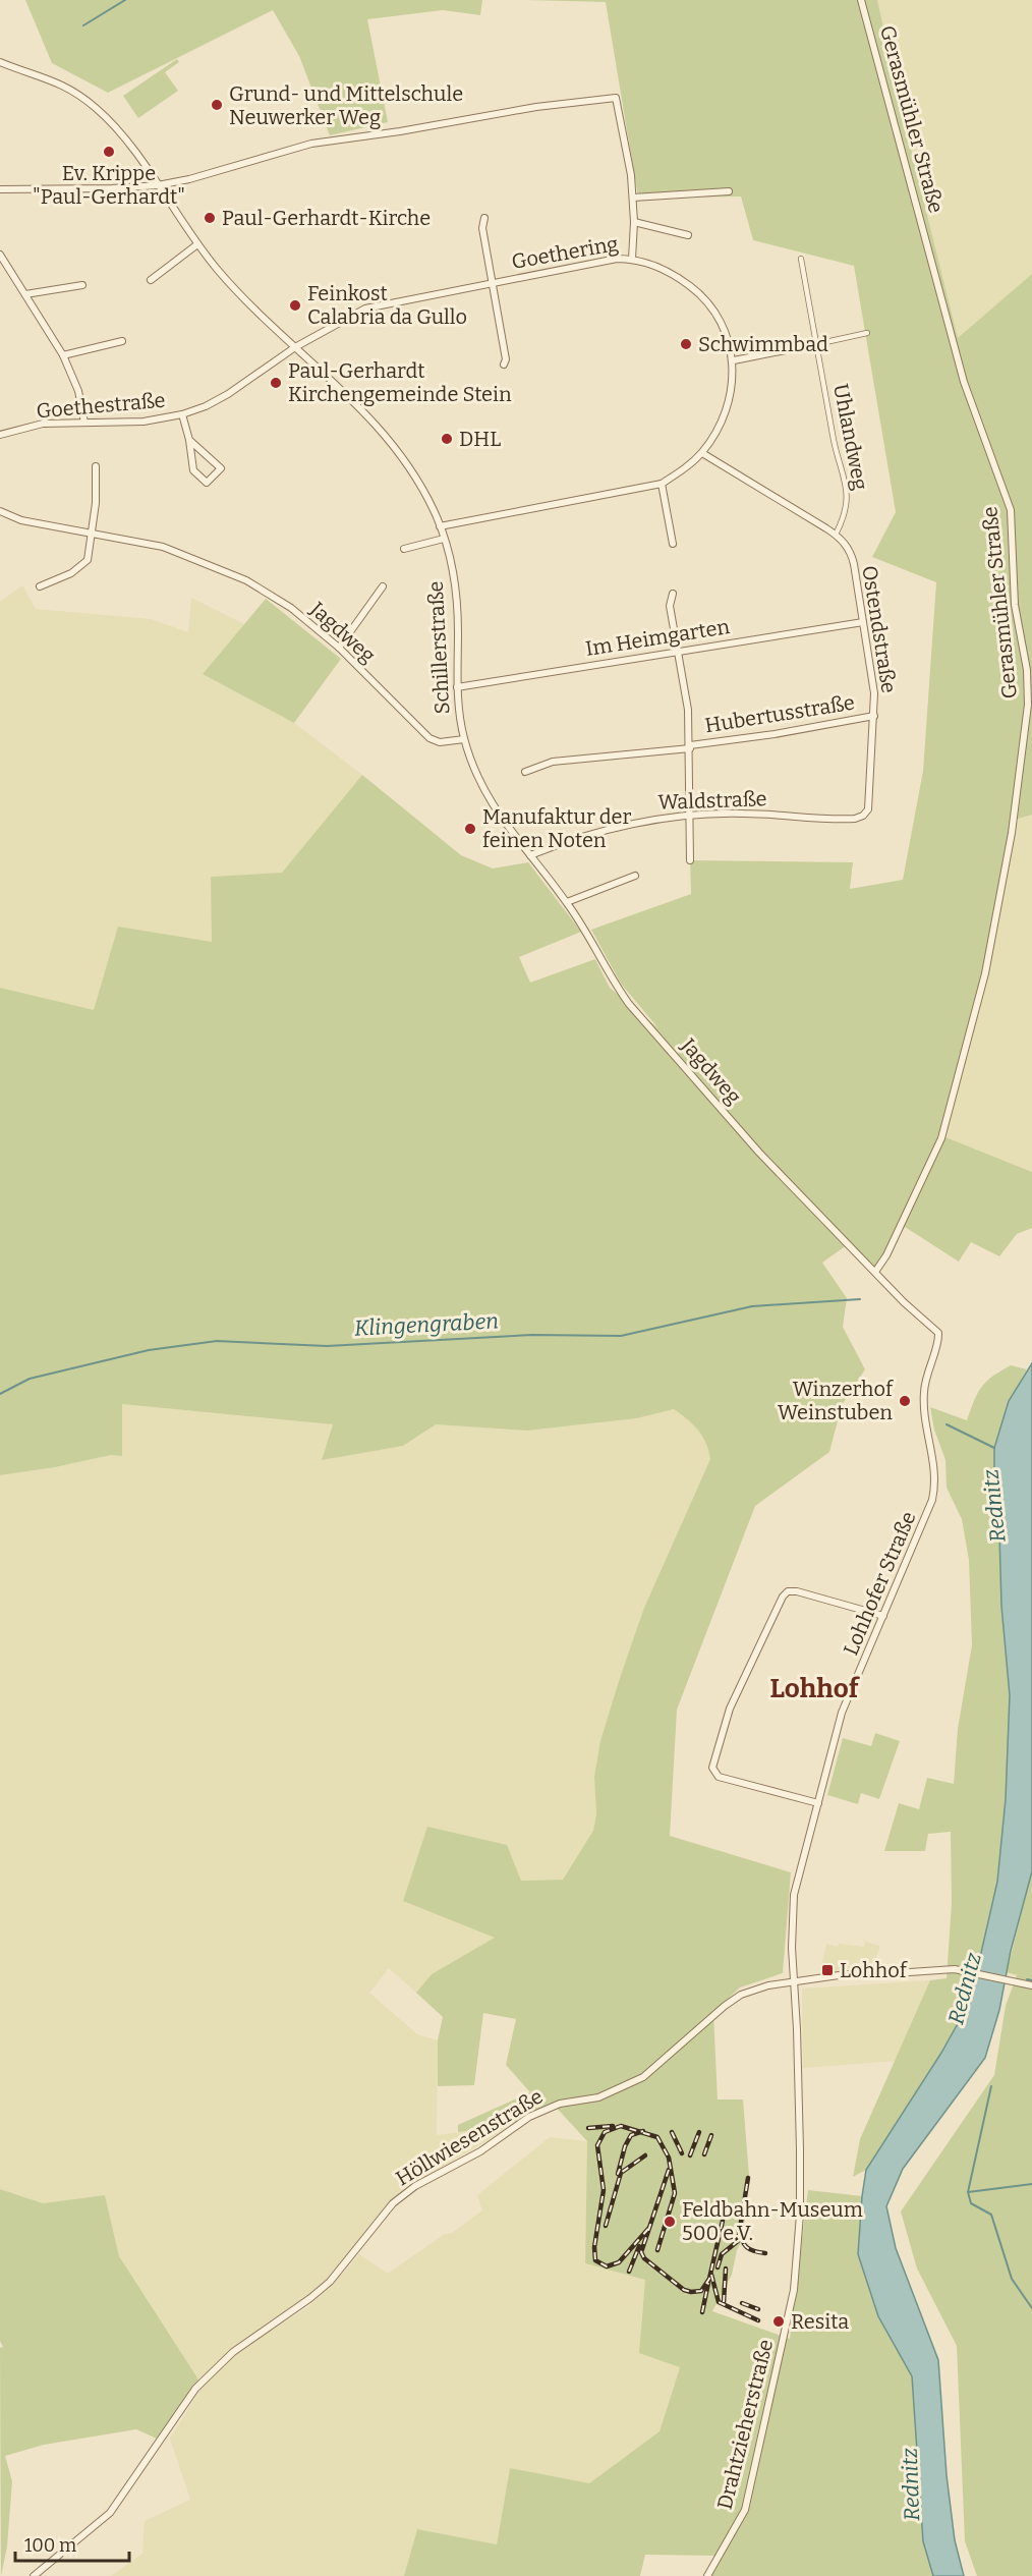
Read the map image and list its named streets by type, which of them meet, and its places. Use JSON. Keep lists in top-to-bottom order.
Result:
{
  "streets": {
    "street": [
      "Gerasmühler Straße",
      "Goethering",
      "Goethestraße",
      "Uhlandweg",
      "Ostendstraße",
      "Jagdweg",
      "Im Heimgarten",
      "Schillerstraße",
      "Hubertusstraße",
      "Waldstraße",
      "Lohhofer Straße",
      "Höllwiesenstraße",
      "Drahtzieherstraße"
    ]
  },
  "crossings": [
    ["Gerasmühler Straße", "Jagdweg"],
    ["Goethering", "Goethestraße"],
    ["Goethering", "Ostendstraße"],
    ["Goethering", "Schillerstraße"],
    ["Goethestraße", "Schillerstraße"],
    ["Uhlandweg", "Ostendstraße"],
    ["Ostendstraße", "Im Heimgarten"],
    ["Ostendstraße", "Hubertusstraße"],
    ["Ostendstraße", "Waldstraße"],
    ["Jagdweg", "Schillerstraße"],
    ["Jagdweg", "Waldstraße"],
    ["Jagdweg", "Lohhofer Straße"],
    ["Im Heimgarten", "Schillerstraße"],
    ["Lohhofer Straße", "Höllwiesenstraße"],
    ["Lohhofer Straße", "Drahtzieherstraße"],
    ["Höllwiesenstraße", "Drahtzieherstraße"]
  ],
  "districts": ["Lohhof"],
  "water": ["Klingengraben", "Rednitz"],
  "places": {
    "other": [
      "Grund- und Mittelschule Neuwerker Weg",
      "Ev. Krippe \"Paul-Gerhardt\"",
      "Paul-Gerhardt-Kirche",
      "Feinkost Calabria da Gullo",
      "Schwimmbad",
      "Paul-Gerhardt Kirchengemeinde Stein",
      "DHL",
      "Manufaktur der feinen Noten",
      "Winzerhof Weinstuben",
      "Feldbahn-Museum 500 e.V.",
      "Resita"
    ],
    "transit": ["Lohhof"]
  },
  "scale_bar": "100 m"
}
